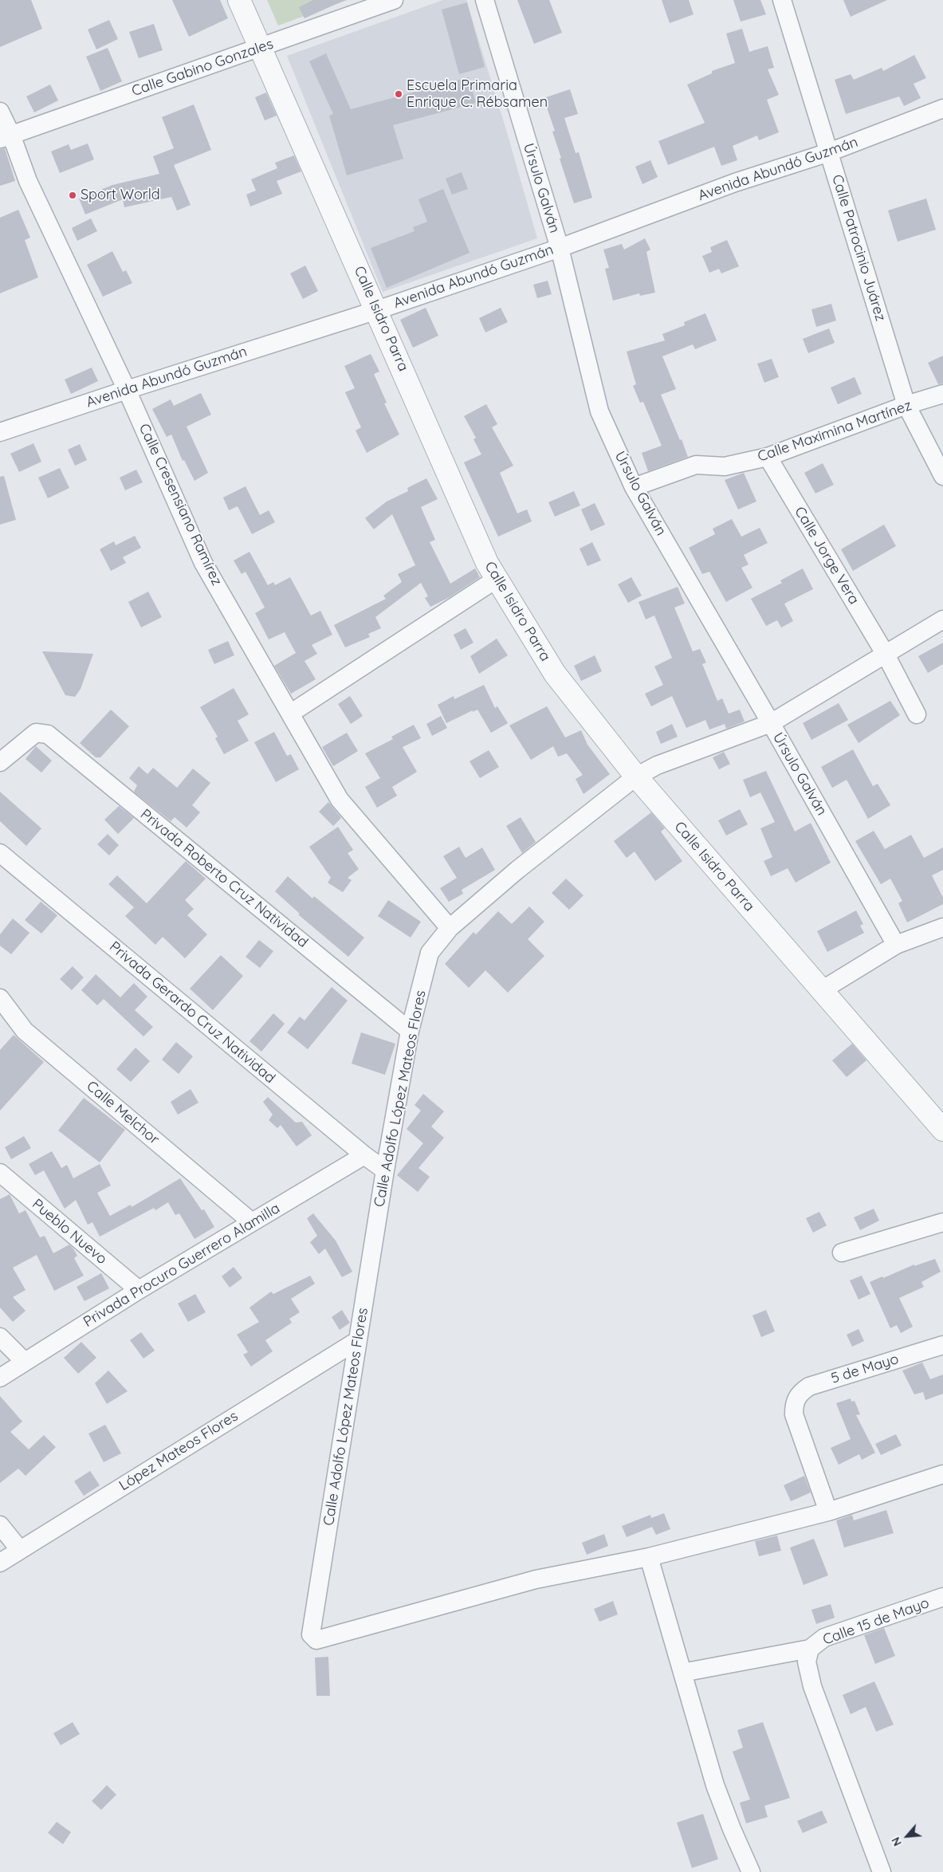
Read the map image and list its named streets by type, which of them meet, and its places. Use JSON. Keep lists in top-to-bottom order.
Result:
{
  "streets": {
    "street": [
      "Calle Gabino Gonzales",
      "Avenida Abundó Guzmán",
      "Úrsulo Galván",
      "Calle Patrocinio Juárez",
      "Calle Isidro Parra",
      "Calle Maximina Martínez",
      "Calle Cresensiano Ramírez",
      "Calle Jorge Vera",
      "Privada Roberto Cruz Natividad",
      "Privada Gerardo Cruz Natividad",
      "Calle Adolfo López Mateos Flores",
      "Calle Melchor",
      "Pueblo Nuevo",
      "Privada Procuro Guerrero Alamilla",
      "5 de Mayo",
      "López Mateos Flores",
      "Calle 15 de Mayo"
    ]
  },
  "crossings": [
    ["Calle Gabino Gonzales", "Calle Isidro Parra"],
    ["Calle Gabino Gonzales", "Calle Cresensiano Ramírez"],
    ["Avenida Abundó Guzmán", "Úrsulo Galván"],
    ["Avenida Abundó Guzmán", "Calle Patrocinio Juárez"],
    ["Avenida Abundó Guzmán", "Calle Isidro Parra"],
    ["Avenida Abundó Guzmán", "Calle Cresensiano Ramírez"],
    ["Úrsulo Galván", "Calle Maximina Martínez"],
    ["Úrsulo Galván", "Calle Adolfo López Mateos Flores"],
    ["Calle Patrocinio Juárez", "Calle Maximina Martínez"],
    ["Calle Isidro Parra", "Calle Adolfo López Mateos Flores"],
    ["Calle Maximina Martínez", "Calle Jorge Vera"],
    ["Calle Cresensiano Ramírez", "Calle Adolfo López Mateos Flores"],
    ["Calle Jorge Vera", "Calle Adolfo López Mateos Flores"],
    ["Privada Roberto Cruz Natividad", "Calle Adolfo López Mateos Flores"],
    ["Privada Gerardo Cruz Natividad", "Calle Adolfo López Mateos Flores"],
    ["Privada Gerardo Cruz Natividad", "Privada Procuro Guerrero Alamilla"],
    ["Calle Adolfo López Mateos Flores", "López Mateos Flores"],
    ["Calle Melchor", "Privada Procuro Guerrero Alamilla"],
    ["Pueblo Nuevo", "Privada Procuro Guerrero Alamilla"]
  ],
  "places": ["Escuela Primaria Enrique C. Rébsamen", "Sport World"],
  "north": "bottom left"
}
